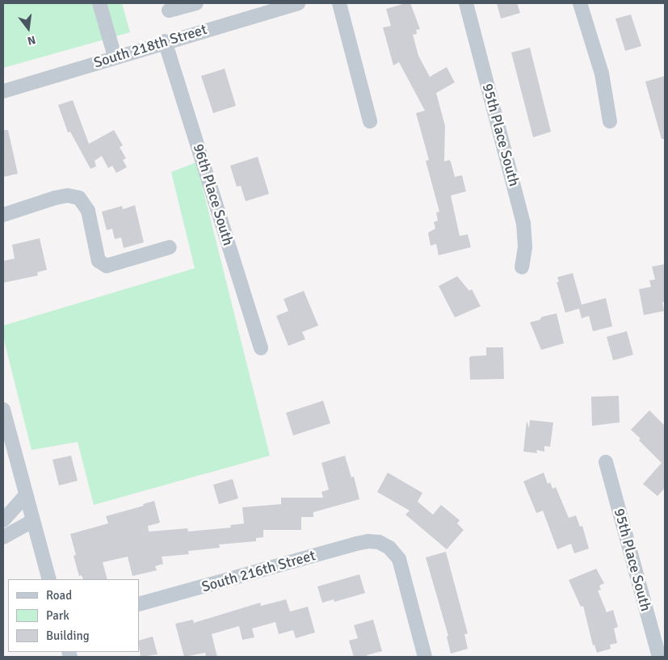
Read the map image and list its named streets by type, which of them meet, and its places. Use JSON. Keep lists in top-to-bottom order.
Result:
{
  "streets": {
    "street": [
      "South 218th Street",
      "95th Place South",
      "96th Place South",
      "South 216th Street"
    ]
  },
  "crossings": [
    ["South 218th Street", "96th Place South"]
  ],
  "legend": ["Road", "Park", "Building"],
  "north": "bottom"
}
